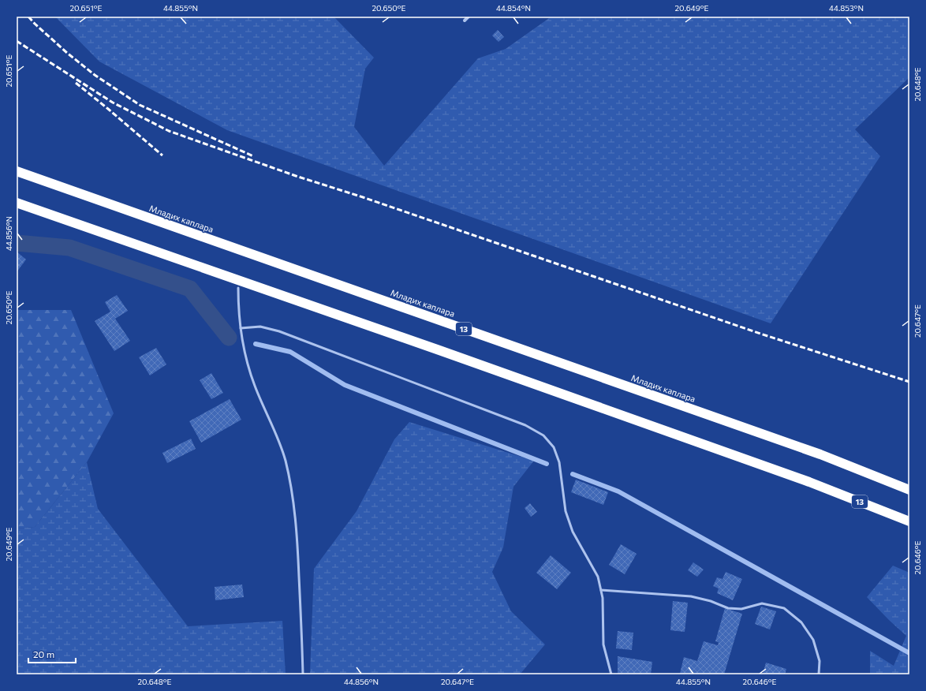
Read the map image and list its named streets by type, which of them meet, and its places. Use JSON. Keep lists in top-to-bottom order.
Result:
{
  "streets": {
    "highway": ["Младих каплара", "13"]
  },
  "scale_bar": "20 m",
  "coordinates": [
    "20.651°E",
    "44.855°N",
    "20.650°E",
    "44.854°N",
    "20.649°E",
    "44.853°N",
    "20.648°E",
    "44.856°N",
    "20.647°E",
    "20.646°E"
  ]
}
